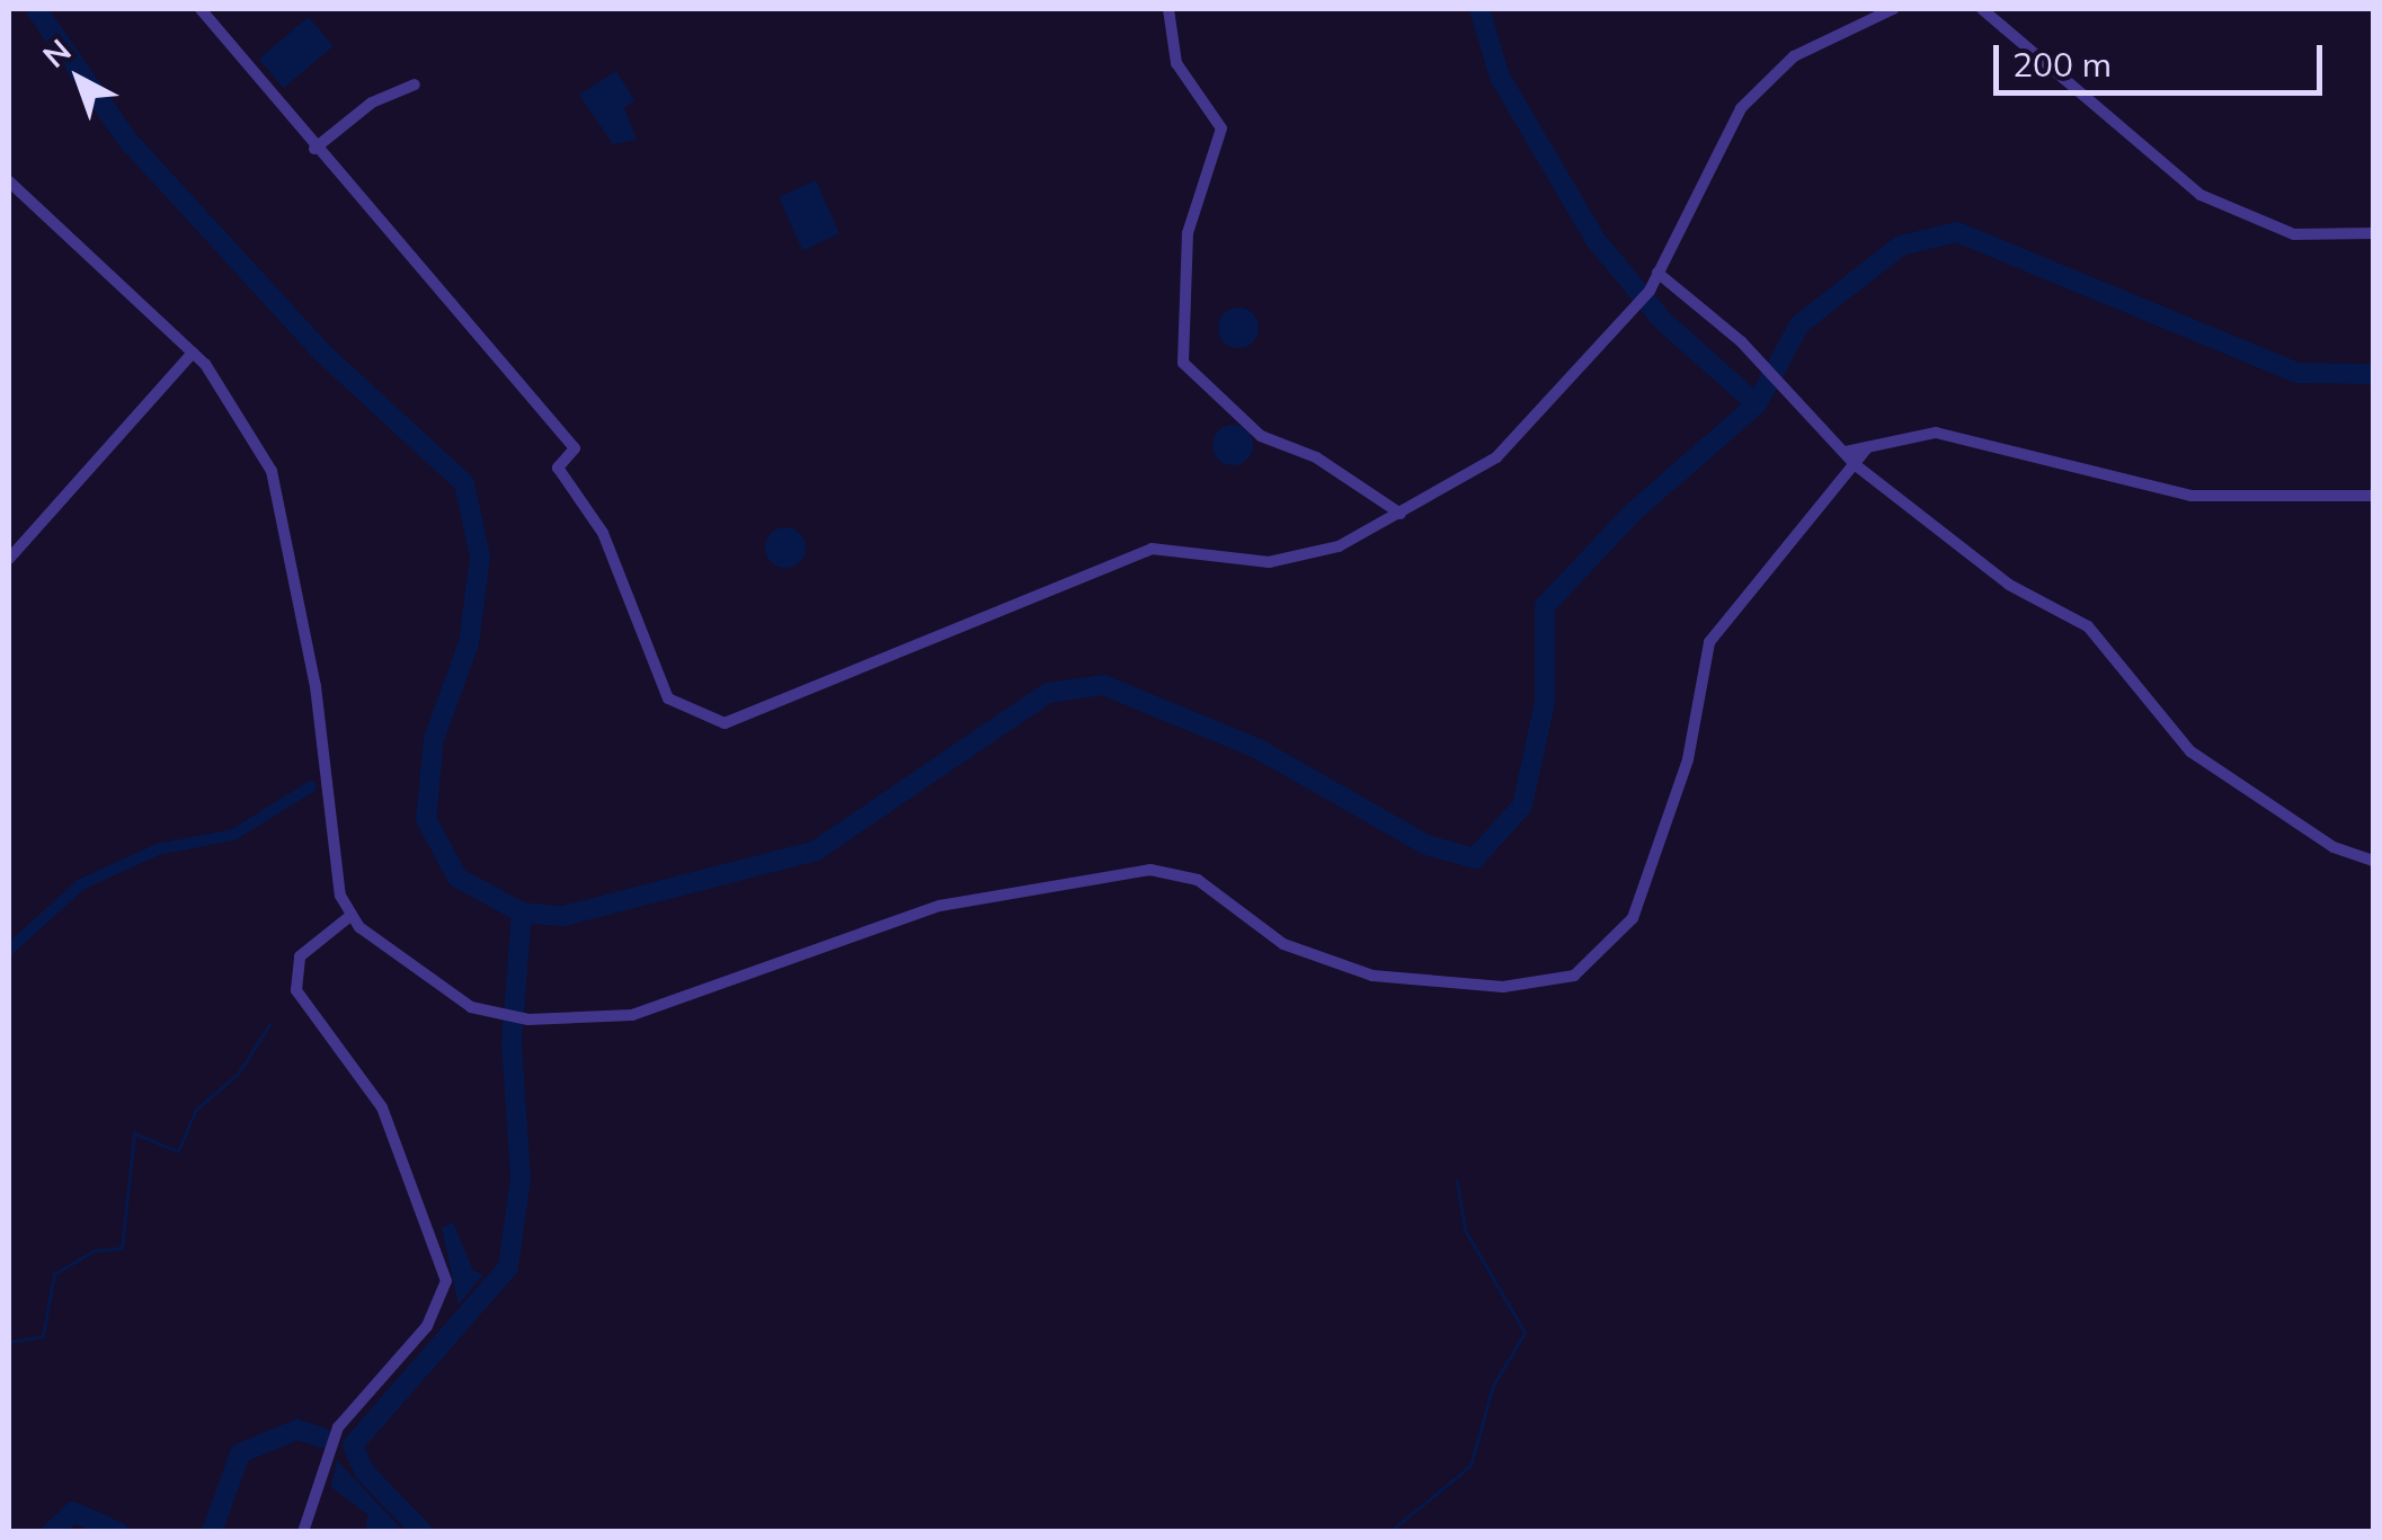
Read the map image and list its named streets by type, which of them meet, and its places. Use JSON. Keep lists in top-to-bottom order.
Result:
{
  "scale_bar": "200 m",
  "north": "top left"
}
